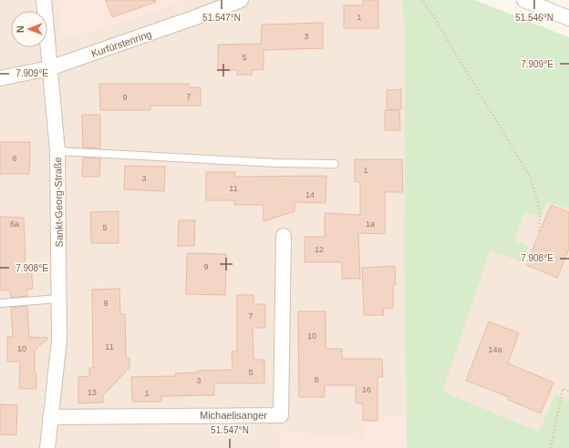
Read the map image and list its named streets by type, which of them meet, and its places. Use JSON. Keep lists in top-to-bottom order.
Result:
{
  "streets": {
    "street": ["Kurfürstenring", "Sankt-Georg-Straße", "Michaelisanger"]
  },
  "crossings": [
    ["Kurfürstenring", "Sankt-Georg-Straße"],
    ["Sankt-Georg-Straße", "Michaelisanger"]
  ],
  "house_numbers": [
    "1",
    "3",
    "5",
    "7",
    "9",
    "6",
    "1",
    "3",
    "11",
    "14",
    "6a",
    "1a",
    "5",
    "12",
    "9",
    "9",
    "7",
    "10",
    "11",
    "10",
    "14a",
    "5",
    "8",
    "3",
    "16",
    "13",
    "1"
  ],
  "north": "left",
  "coordinates": [
    "51.547°N",
    "51.546°N",
    "7.909°E",
    "7.908°E"
  ]
}
